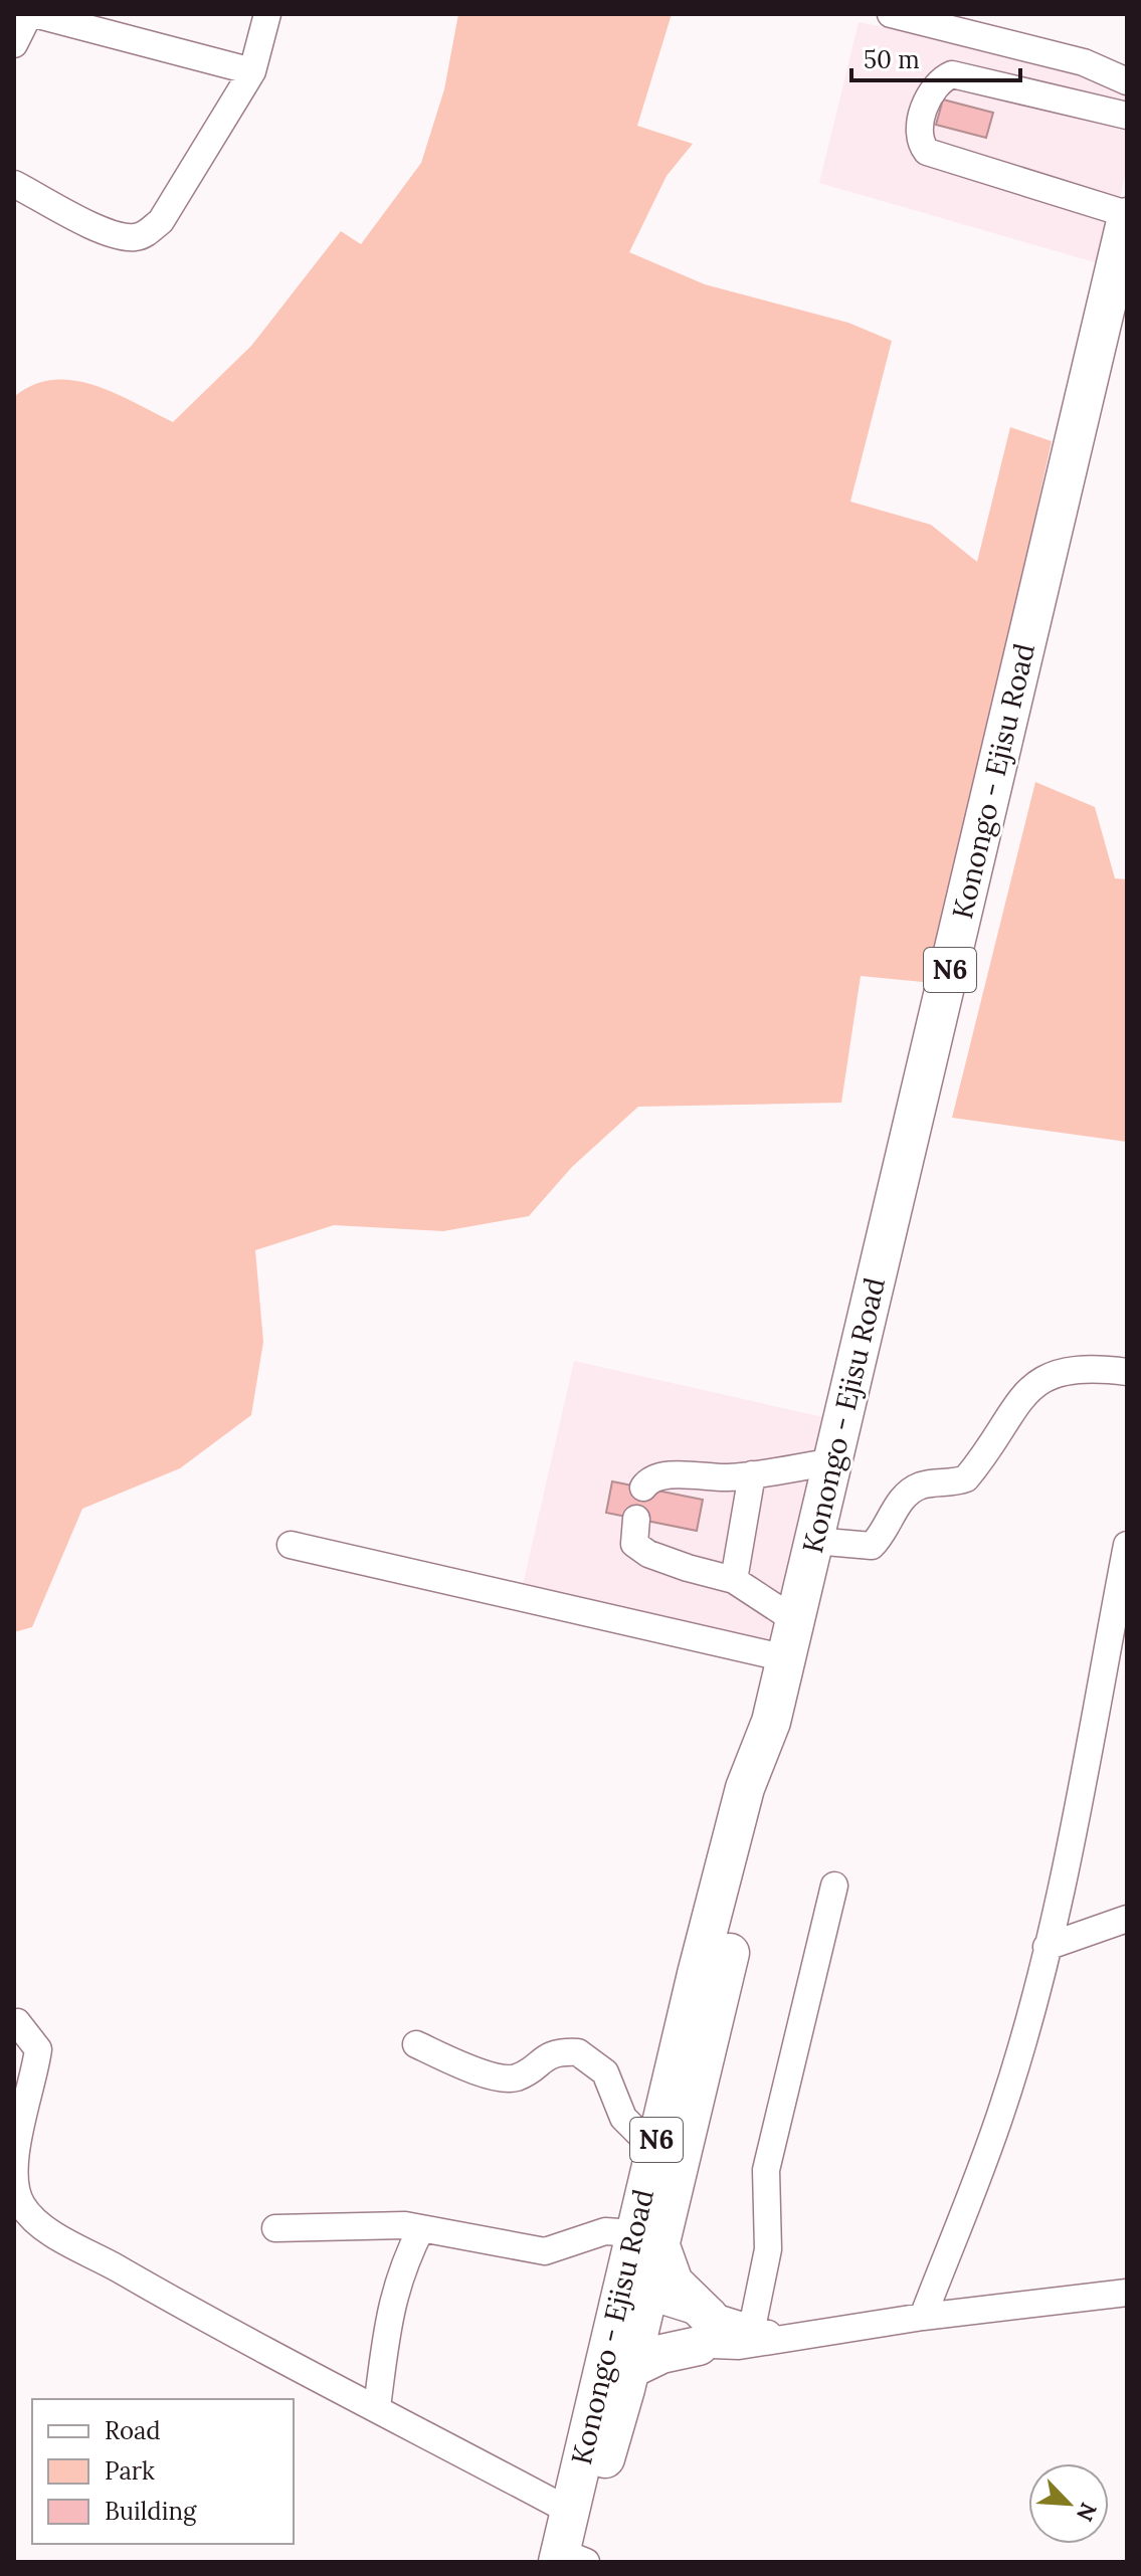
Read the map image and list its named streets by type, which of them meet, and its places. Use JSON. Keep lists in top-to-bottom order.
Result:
{
  "streets": {
    "highway": ["Konongo - Ejisu Road", "N6"]
  },
  "legend": ["Road", "Park", "Building"],
  "scale_bar": "50 m",
  "north": "bottom right"
}
